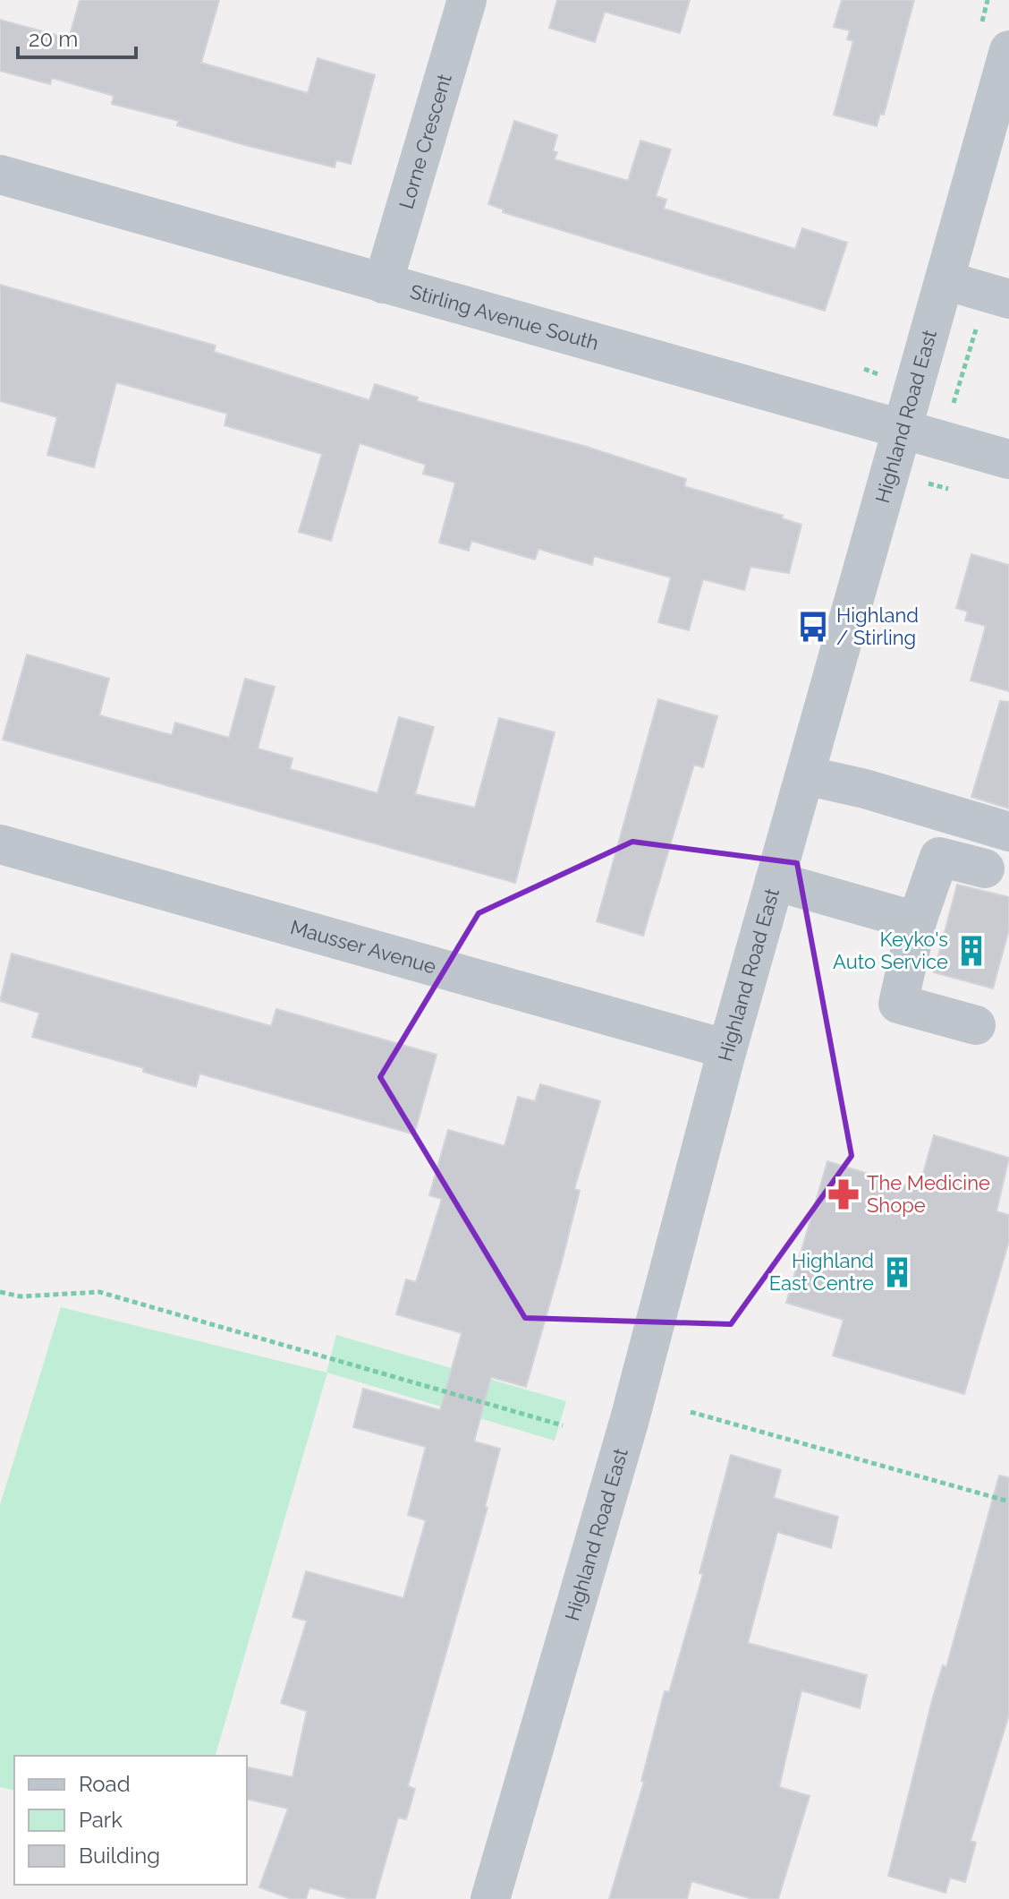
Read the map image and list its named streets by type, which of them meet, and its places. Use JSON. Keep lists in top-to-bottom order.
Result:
{
  "streets": {
    "street": [
      "Lorne Crescent",
      "Stirling Avenue South",
      "Highland Road East",
      "Mausser Avenue"
    ]
  },
  "crossings": [
    ["Lorne Crescent", "Stirling Avenue South"],
    ["Stirling Avenue South", "Highland Road East"],
    ["Highland Road East", "Mausser Avenue"]
  ],
  "places": {
    "bus stop": ["Highland / Stirling"],
    "building": ["Keyko's Auto Service", "Highland East Centre"],
    "pharmacy": ["The Medicine Shope"]
  },
  "legend": ["Road", "Park", "Building"],
  "scale_bar": "20 m"
}
